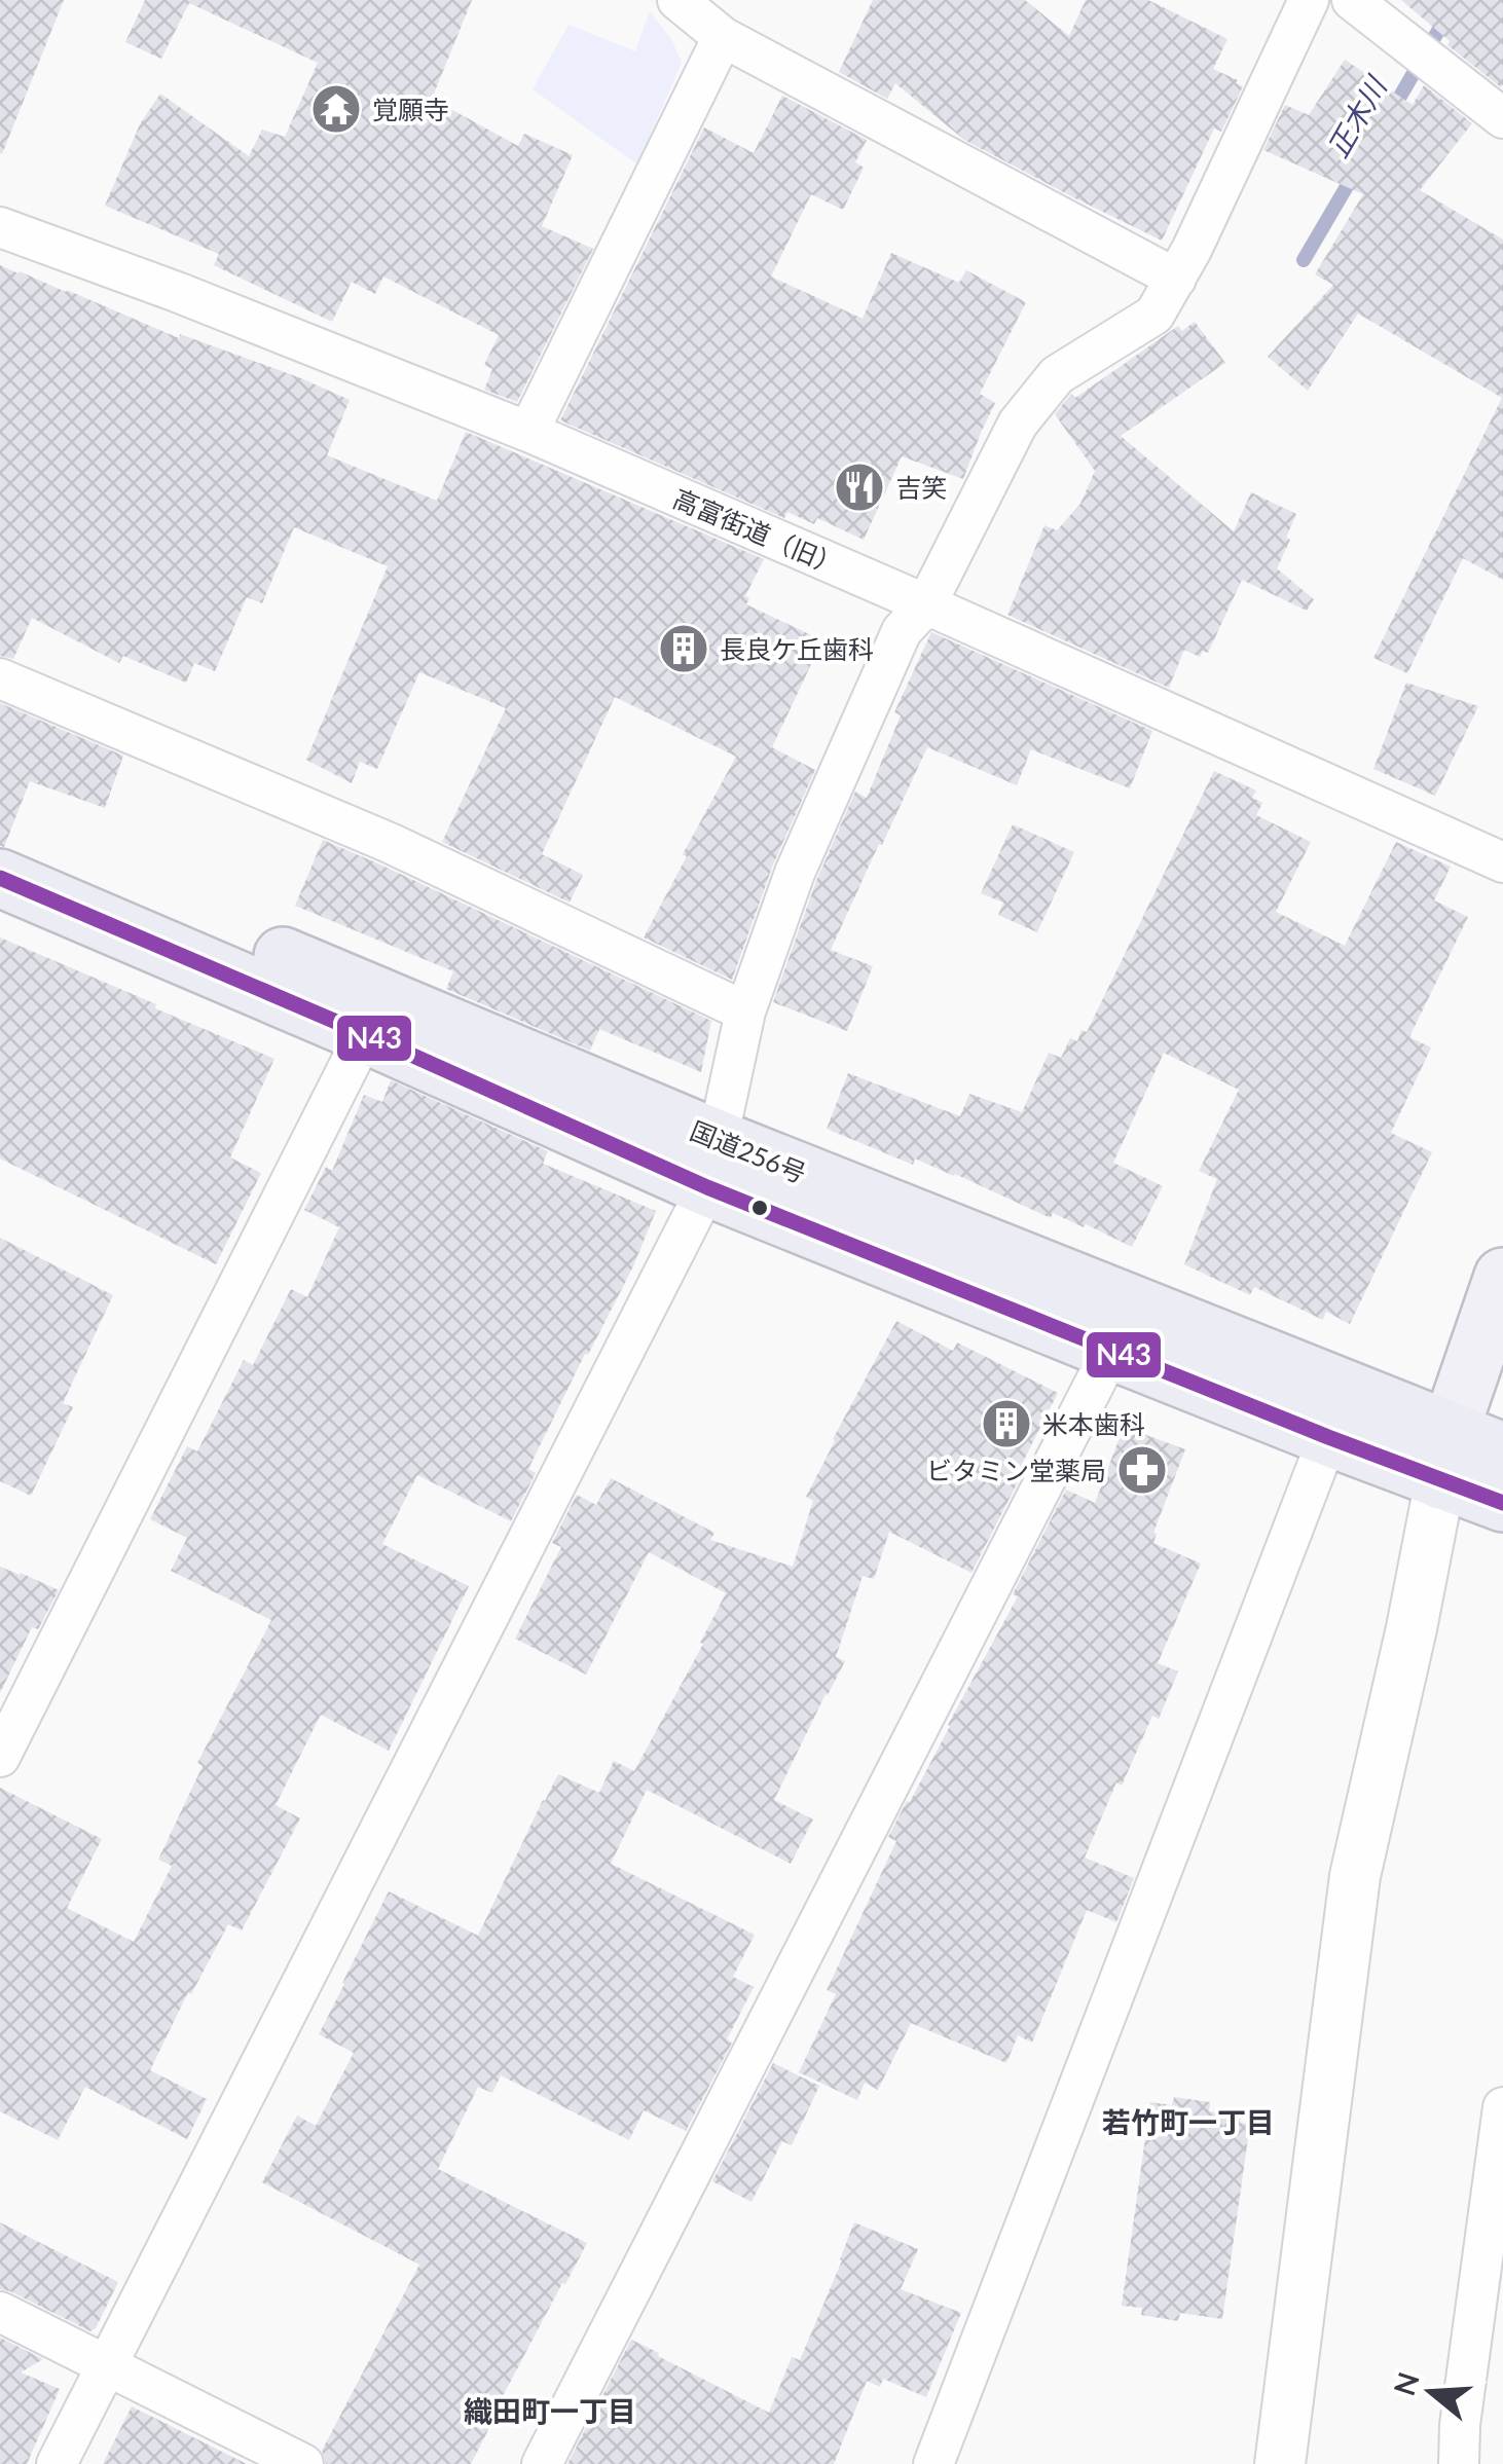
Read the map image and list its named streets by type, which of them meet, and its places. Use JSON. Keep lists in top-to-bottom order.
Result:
{
  "streets": {
    "highway": ["国道256号"],
    "street": ["高富街道（旧）"]
  },
  "districts": ["若竹町一丁目", "織田町一丁目"],
  "water": ["正木川"],
  "places": {
    "temple": ["覚願寺"],
    "restaurant": ["吉笑"],
    "building": ["長良ケ丘歯科", "米本歯科"],
    "pharmacy": ["ビタミン堂薬局"]
  },
  "lines": ["transit line N43"],
  "north": "left"
}
